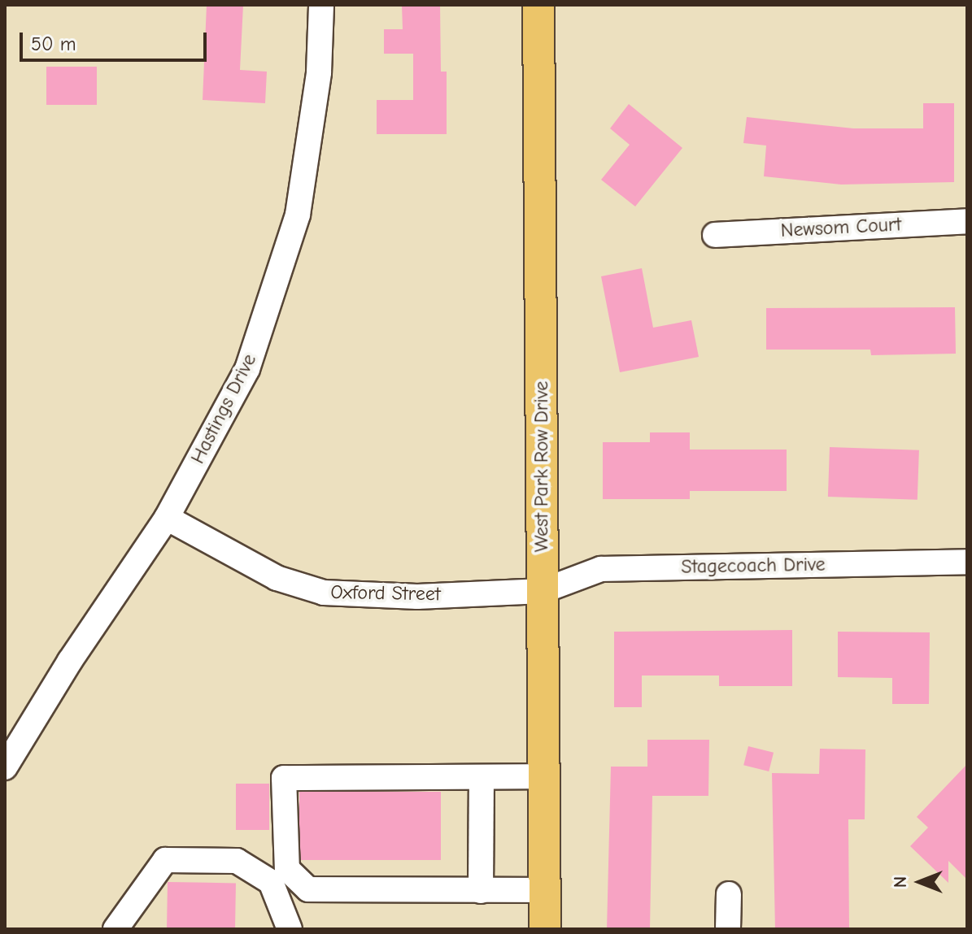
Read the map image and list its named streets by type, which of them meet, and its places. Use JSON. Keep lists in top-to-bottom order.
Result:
{
  "streets": {
    "main road": ["West Park Row Drive"],
    "street": [
      "Newsom Court",
      "Hastings Drive",
      "Stagecoach Drive",
      "Oxford Street"
    ]
  },
  "crossings": [
    ["Hastings Drive", "Oxford Street"],
    ["West Park Row Drive", "Stagecoach Drive"],
    ["West Park Row Drive", "Oxford Street"],
    ["Stagecoach Drive", "Oxford Street"]
  ],
  "scale_bar": "50 m",
  "north": "left"
}
